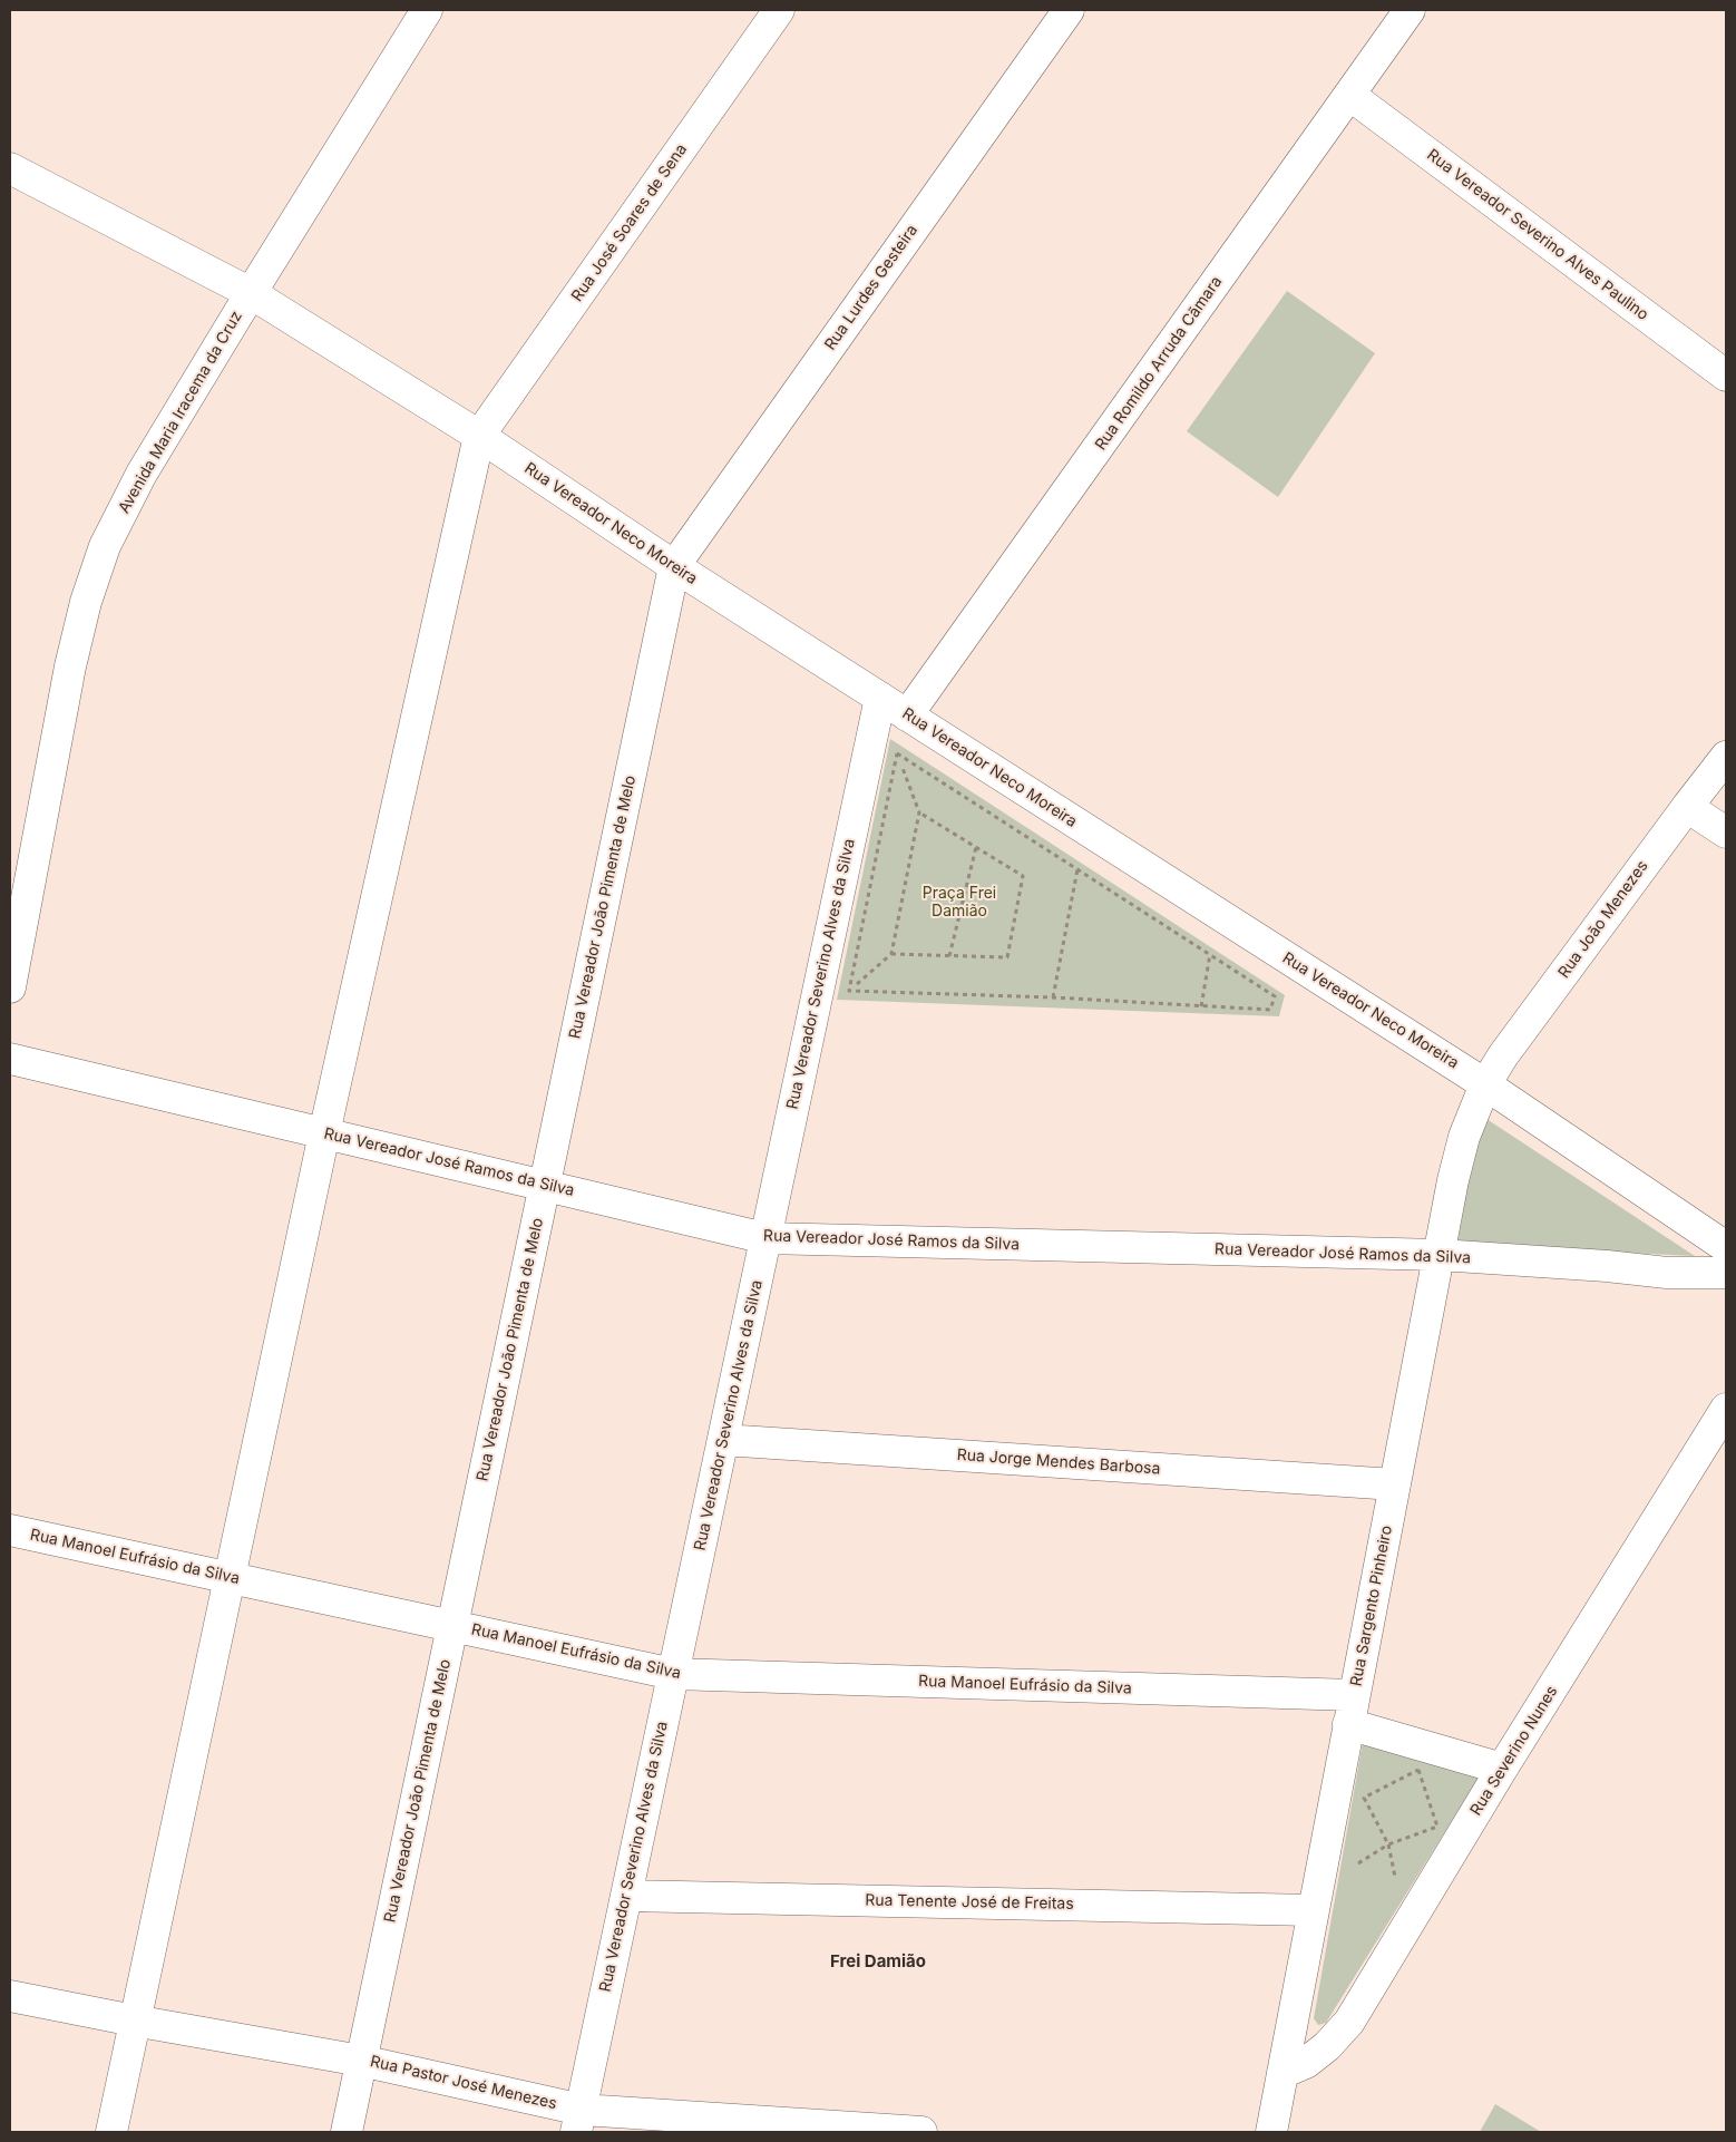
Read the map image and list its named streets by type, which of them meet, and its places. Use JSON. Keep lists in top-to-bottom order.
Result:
{
  "streets": {
    "street": [
      "Rua José Soares de Sena",
      "Rua Vereador Severino Alves Paulino",
      "Rua Lurdes Gesteira",
      "Rua Romildo Arruda Cãmara",
      "Avenida Maria Iracema da Cruz",
      "Rua Vereador Neco Moreira",
      "Rua Vereador João Pimenta de Melo",
      "Rua João Menezes",
      "Rua Vereador Severino Alves da Silva",
      "Rua Vereador José Ramos da Silva",
      "Rua Jorge Mendes Barbosa",
      "Rua Manoel Eufrásio da Silva",
      "Rua Sargento Pinheiro",
      "Rua Severino Nunes",
      "Rua Tenente José de Freitas",
      "Rua Pastor José Menezes"
    ]
  },
  "crossings": [
    ["Rua José Soares de Sena", "Rua Vereador Neco Moreira"],
    ["Rua Vereador Severino Alves Paulino", "Rua Romildo Arruda Cãmara"],
    ["Rua Lurdes Gesteira", "Rua Vereador Neco Moreira"],
    ["Rua Lurdes Gesteira", "Rua Vereador João Pimenta de Melo"],
    ["Rua Romildo Arruda Cãmara", "Rua Vereador Neco Moreira"],
    ["Avenida Maria Iracema da Cruz", "Rua Vereador Neco Moreira"],
    ["Rua Vereador Neco Moreira", "Rua Vereador João Pimenta de Melo"],
    ["Rua Vereador Neco Moreira", "Rua João Menezes"],
    ["Rua Vereador Neco Moreira", "Rua Vereador Severino Alves da Silva"],
    ["Rua Vereador Neco Moreira", "Rua Sargento Pinheiro"],
    ["Rua Vereador João Pimenta de Melo", "Rua Vereador José Ramos da Silva"],
    ["Rua Vereador João Pimenta de Melo", "Rua Manoel Eufrásio da Silva"],
    ["Rua Vereador João Pimenta de Melo", "Rua Pastor José Menezes"],
    ["Rua João Menezes", "Rua Sargento Pinheiro"],
    ["Rua Vereador Severino Alves da Silva", "Rua Vereador José Ramos da Silva"],
    ["Rua Vereador Severino Alves da Silva", "Rua Jorge Mendes Barbosa"],
    ["Rua Vereador Severino Alves da Silva", "Rua Manoel Eufrásio da Silva"],
    ["Rua Vereador Severino Alves da Silva", "Rua Tenente José de Freitas"],
    ["Rua Vereador Severino Alves da Silva", "Rua Pastor José Menezes"],
    ["Rua Vereador José Ramos da Silva", "Rua Sargento Pinheiro"],
    ["Rua Jorge Mendes Barbosa", "Rua Sargento Pinheiro"],
    ["Rua Manoel Eufrásio da Silva", "Rua Sargento Pinheiro"],
    ["Rua Manoel Eufrásio da Silva", "Rua Severino Nunes"],
    ["Rua Sargento Pinheiro", "Rua Severino Nunes"],
    ["Rua Sargento Pinheiro", "Rua Tenente José de Freitas"]
  ],
  "districts": ["Frei Damião"],
  "parks": ["Praça Frei Damião"]
}
